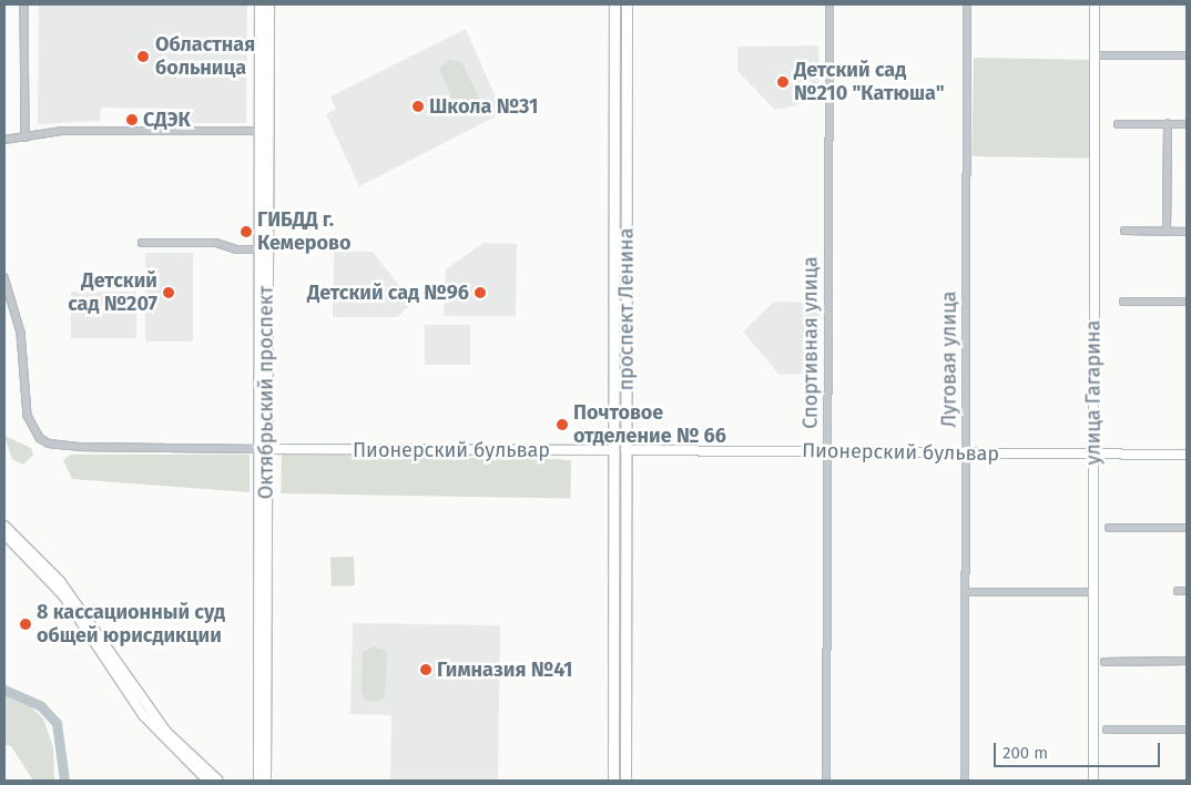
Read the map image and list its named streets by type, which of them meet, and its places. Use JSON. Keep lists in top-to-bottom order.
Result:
{
  "streets": {
    "main road": ["проспект Ленина", "Октябрьский проспект", "Пионерский бульвар"],
    "street": ["Спортивная улица", "Луговая улица", "улица Гагарина"]
  },
  "crossings": [
    ["проспект Ленина", "Пионерский бульвар"],
    ["Спортивная улица", "Пионерский бульвар"],
    ["Луговая улица", "Пионерский бульвар"],
    ["Октябрьский проспект", "Пионерский бульвар"],
    ["улица Гагарина", "Пионерский бульвар"]
  ],
  "places": [
    "Областная больница",
    "Детский сад №210 \"Катюша\"",
    "Школа №31",
    "СДЭК",
    "ГИБДД г. Кемерово",
    "Детский сад №207",
    "Детский сад №96",
    "Почтовое отделение № 66",
    "8 кассационный суд общей юрисдикции",
    "Гимназия №41"
  ],
  "scale_bar": "200 m"
}
